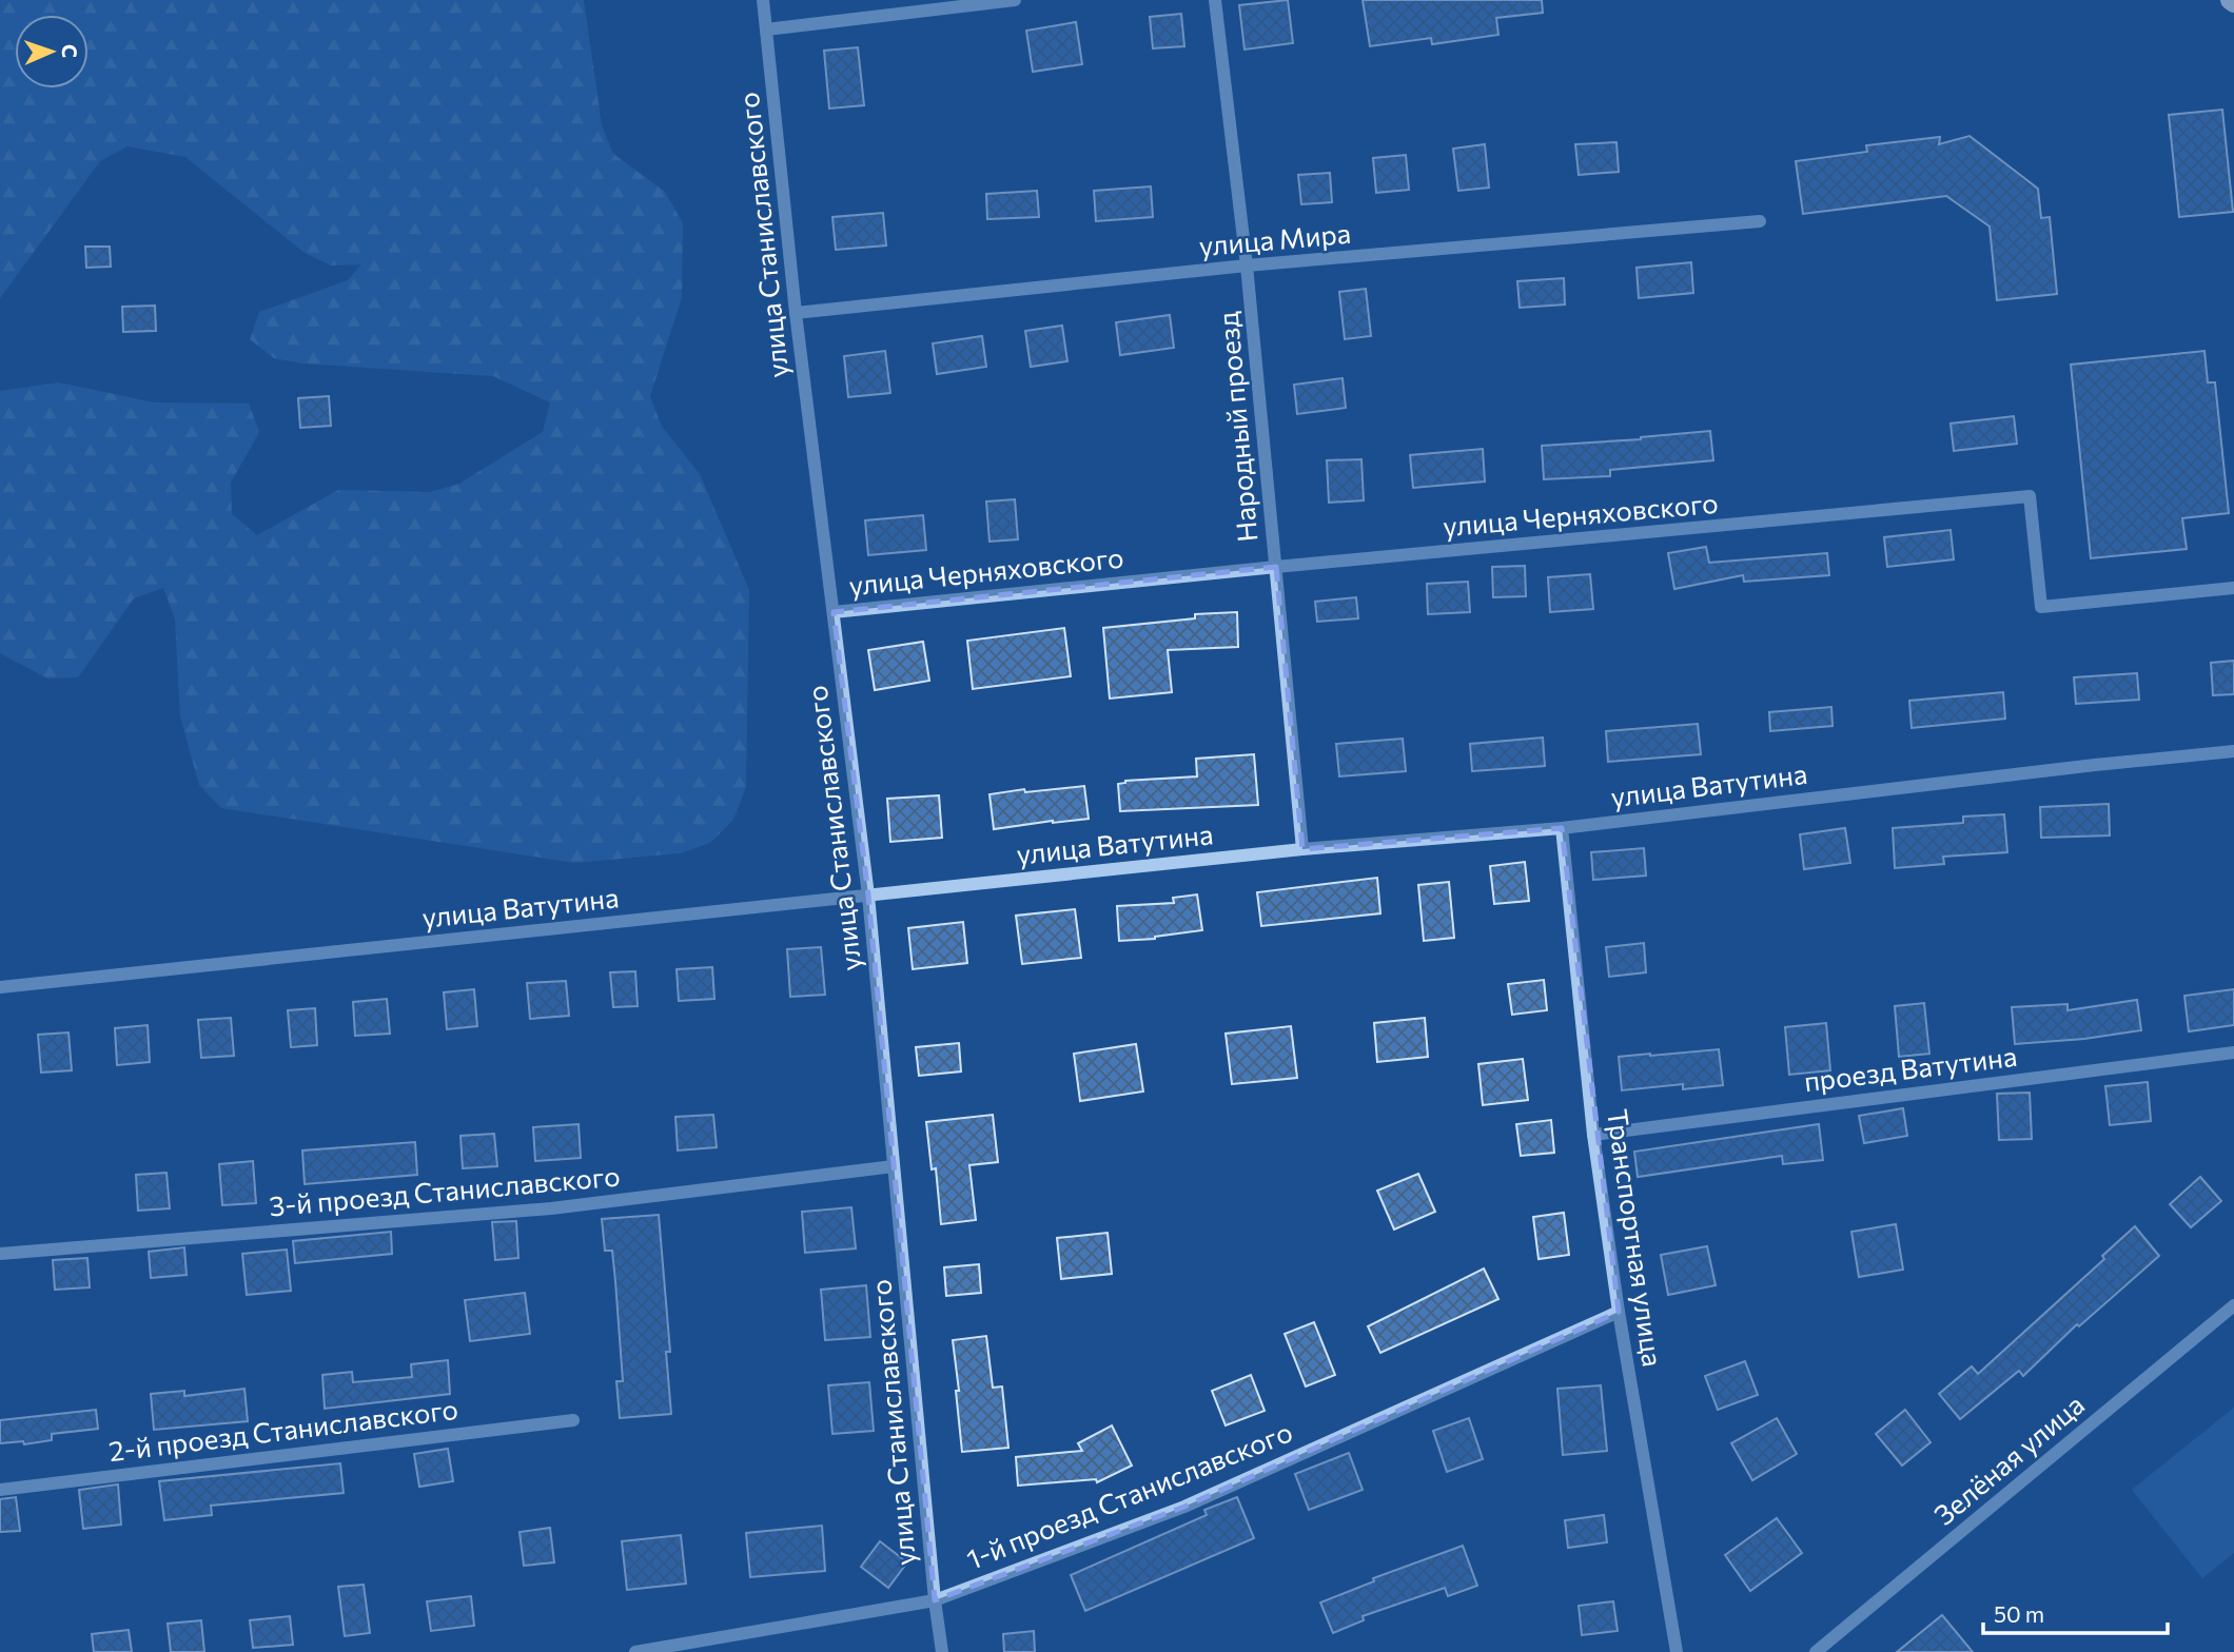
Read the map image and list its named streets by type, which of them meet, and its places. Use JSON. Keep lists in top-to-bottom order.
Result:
{
  "streets": {
    "street": [
      "улица Станиславского",
      "улица Мира",
      "Народный проезд",
      "улица Черняховского",
      "улица Ватутина",
      "проезд Ватутина",
      "3-й проезд Станиславского",
      "Транспортная улица",
      "2-й проезд Станиславского",
      "Зелёная улица",
      "1-й проезд Станиславского"
    ]
  },
  "crossings": [
    ["улица Станиславского", "улица Мира"],
    ["улица Станиславского", "улица Черняховского"],
    ["улица Станиславского", "улица Ватутина"],
    ["улица Станиславского", "3-й проезд Станиславского"],
    ["улица Станиславского", "1-й проезд Станиславского"],
    ["улица Мира", "Народный проезд"],
    ["Народный проезд", "улица Черняховского"],
    ["Народный проезд", "улица Ватутина"],
    ["улица Ватутина", "Транспортная улица"],
    ["проезд Ватутина", "Транспортная улица"],
    ["Транспортная улица", "1-й проезд Станиславского"]
  ],
  "scale_bar": "50 m",
  "north": "right"
}
